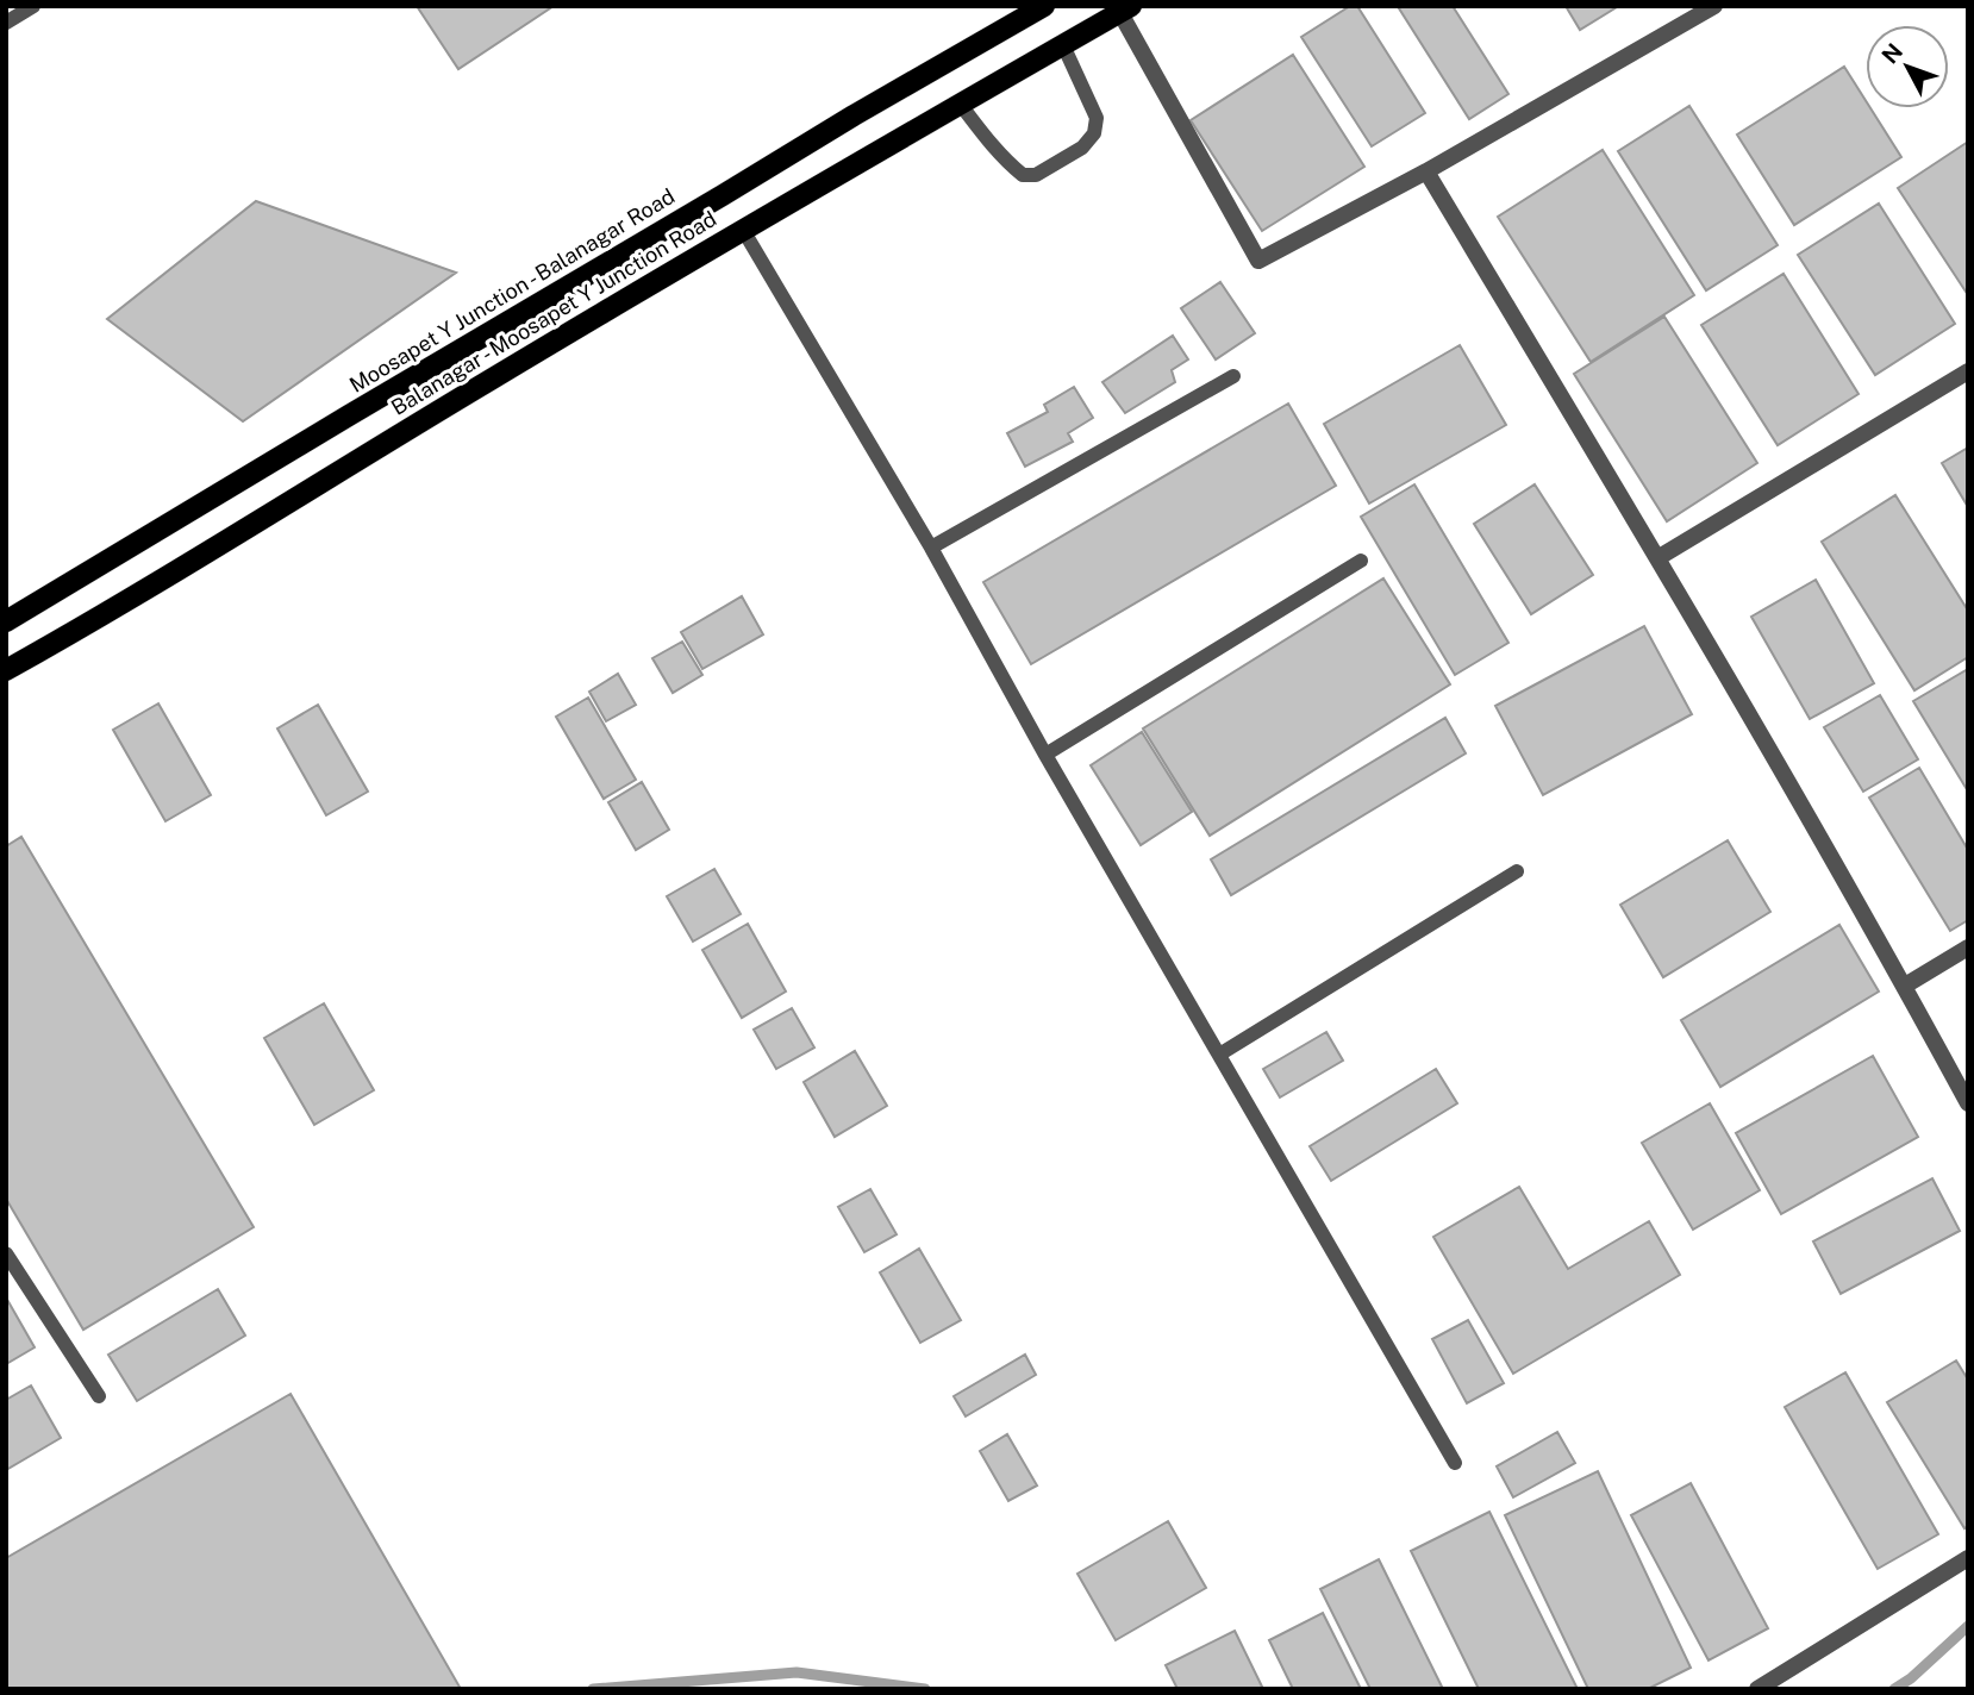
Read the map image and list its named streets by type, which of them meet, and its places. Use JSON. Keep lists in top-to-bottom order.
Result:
{
  "streets": {
    "main road": ["Moosapet Y Junction - Balanagar Road", "Balanagar - Moosapet Y Junction Road"]
  },
  "north": "top left"
}
